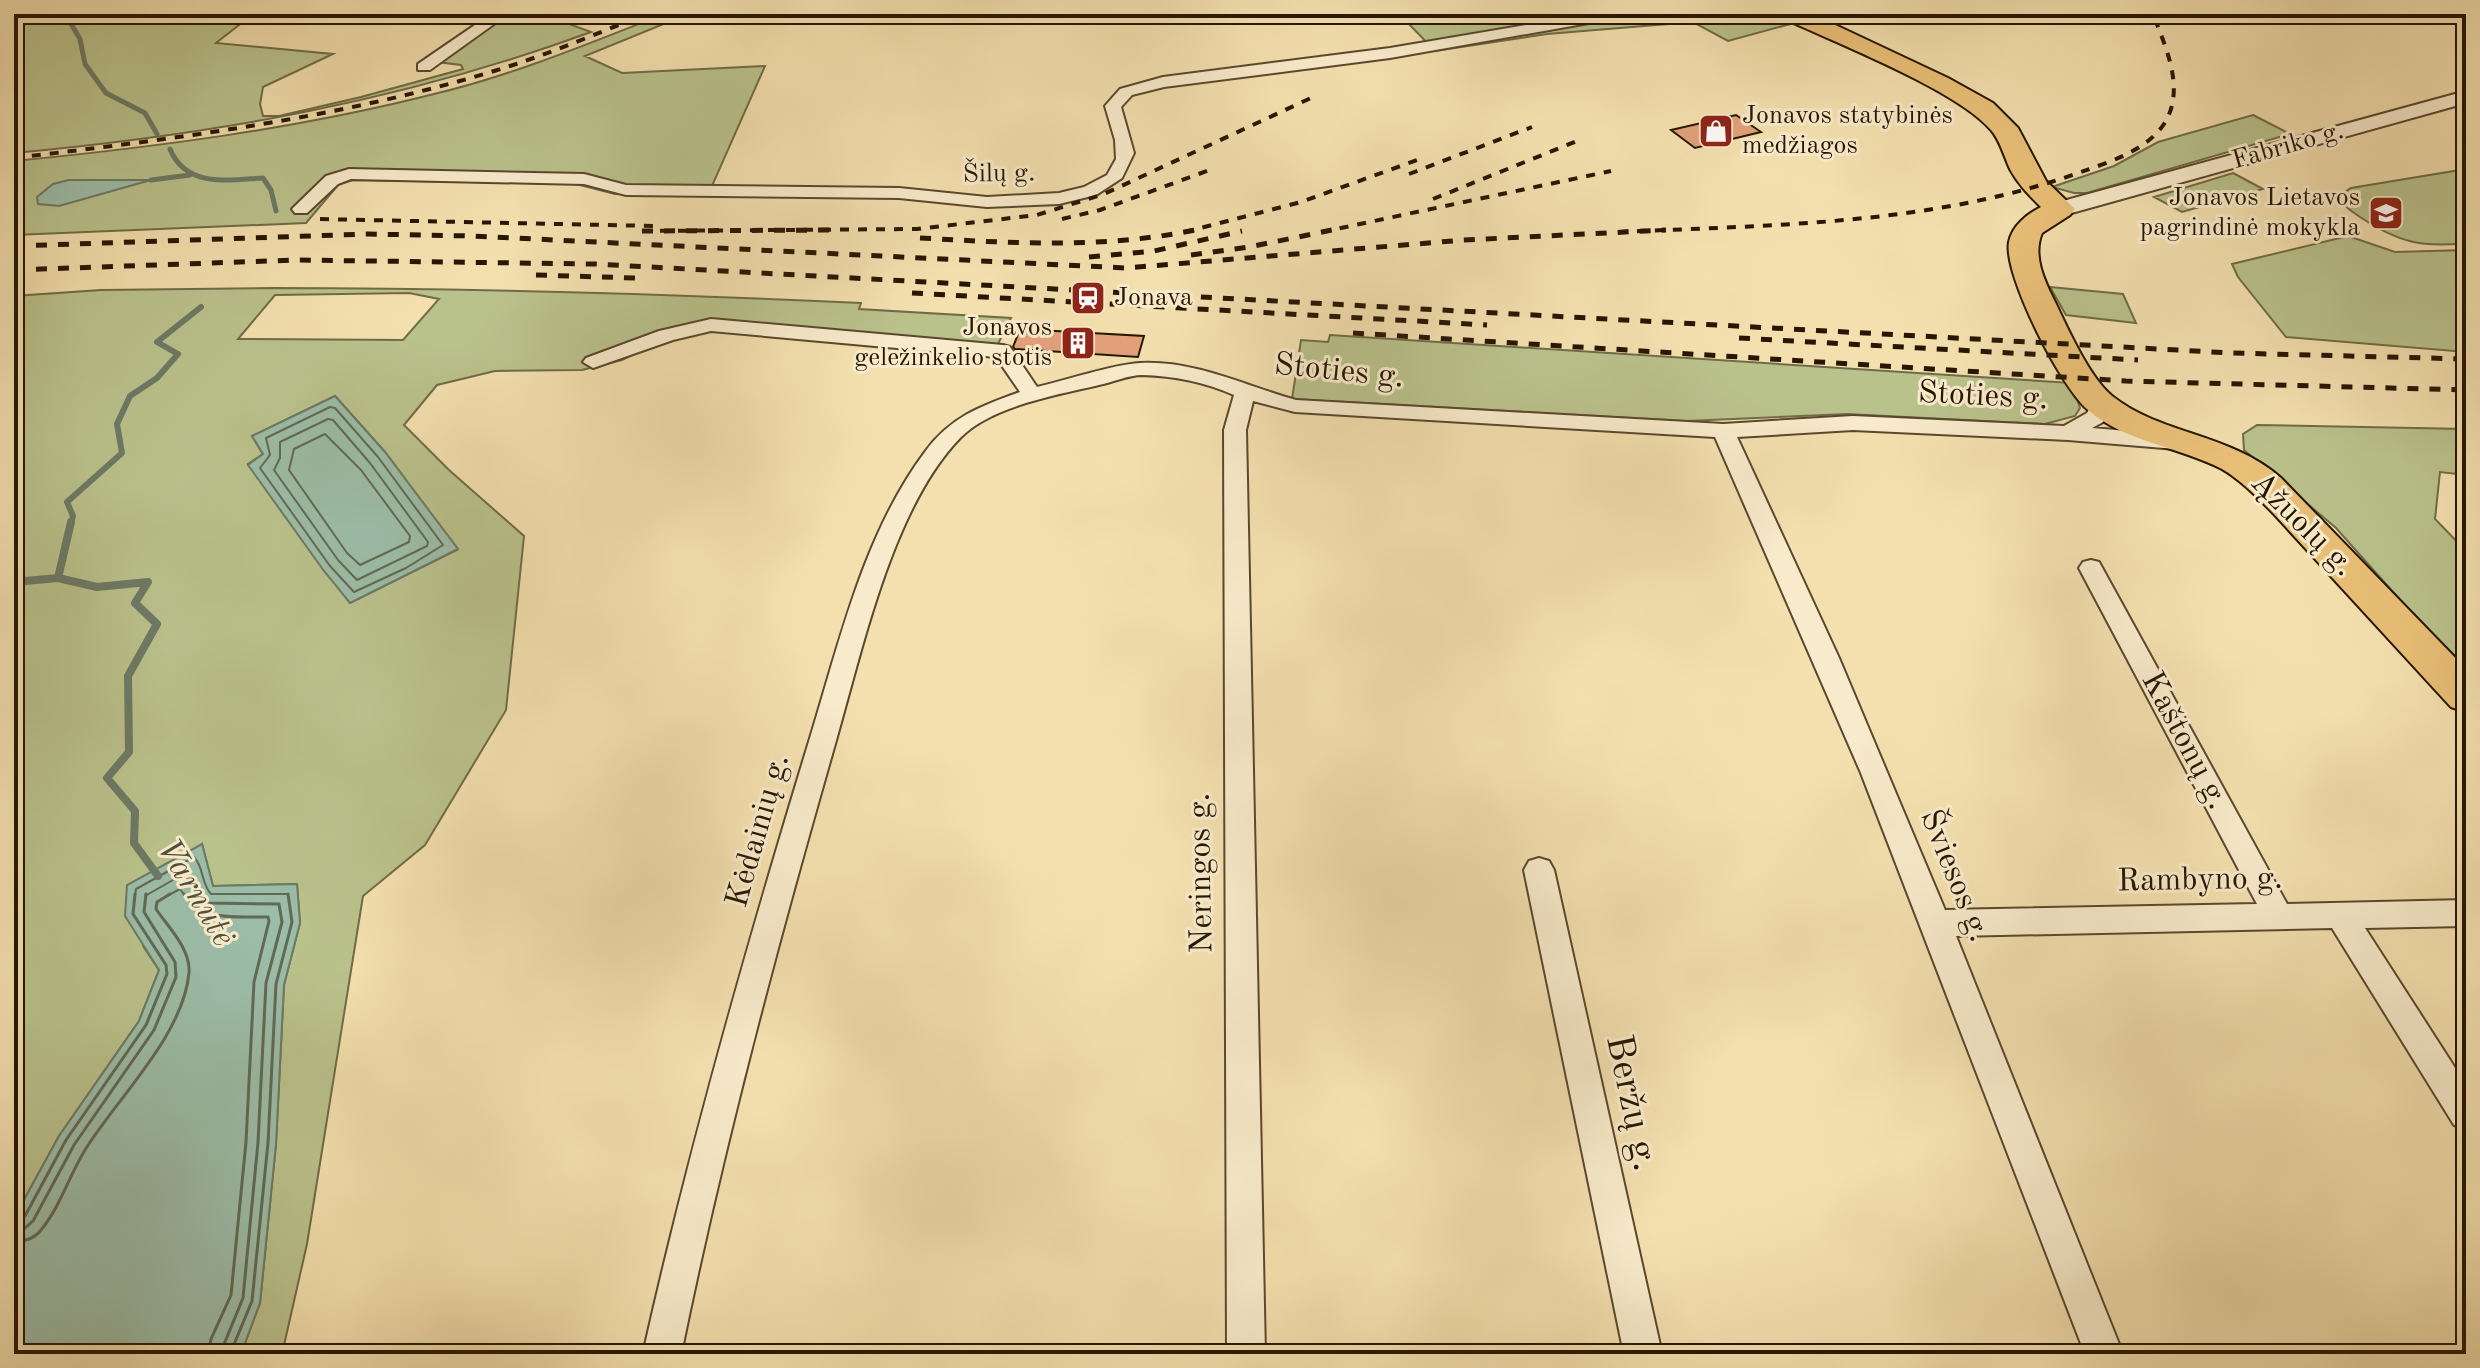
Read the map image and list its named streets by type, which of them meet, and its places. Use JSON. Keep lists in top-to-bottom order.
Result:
{
  "streets": {
    "main road": ["Fabriko g.", "Ąžuolų g."],
    "street": [
      "Šilų g.",
      "Stoties g.",
      "Kaštonų g.",
      "Kėdainių g.",
      "Neringos g.",
      "Šviesos g.",
      "Rambyno g.",
      "Beržų g."
    ]
  },
  "crossings": [
    ["Fabriko g.", "Stoties g."],
    ["Fabriko g.", "Ąžuolų g."],
    ["Stoties g.", "Ąžuolų g."],
    ["Stoties g.", "Kėdainių g."],
    ["Stoties g.", "Neringos g."],
    ["Stoties g.", "Šviesos g."],
    ["Kaštonų g.", "Rambyno g."],
    ["Šviesos g.", "Rambyno g."]
  ],
  "water": ["Varnutė"],
  "places": {
    "shop": ["Jonavos statybinės medžiagos"],
    "school or university": ["Jonavos Lietavos pagrindinė mokykla"],
    "station": ["Jonava"],
    "building": ["Jonavos geležinkelio stotis"]
  }
}
